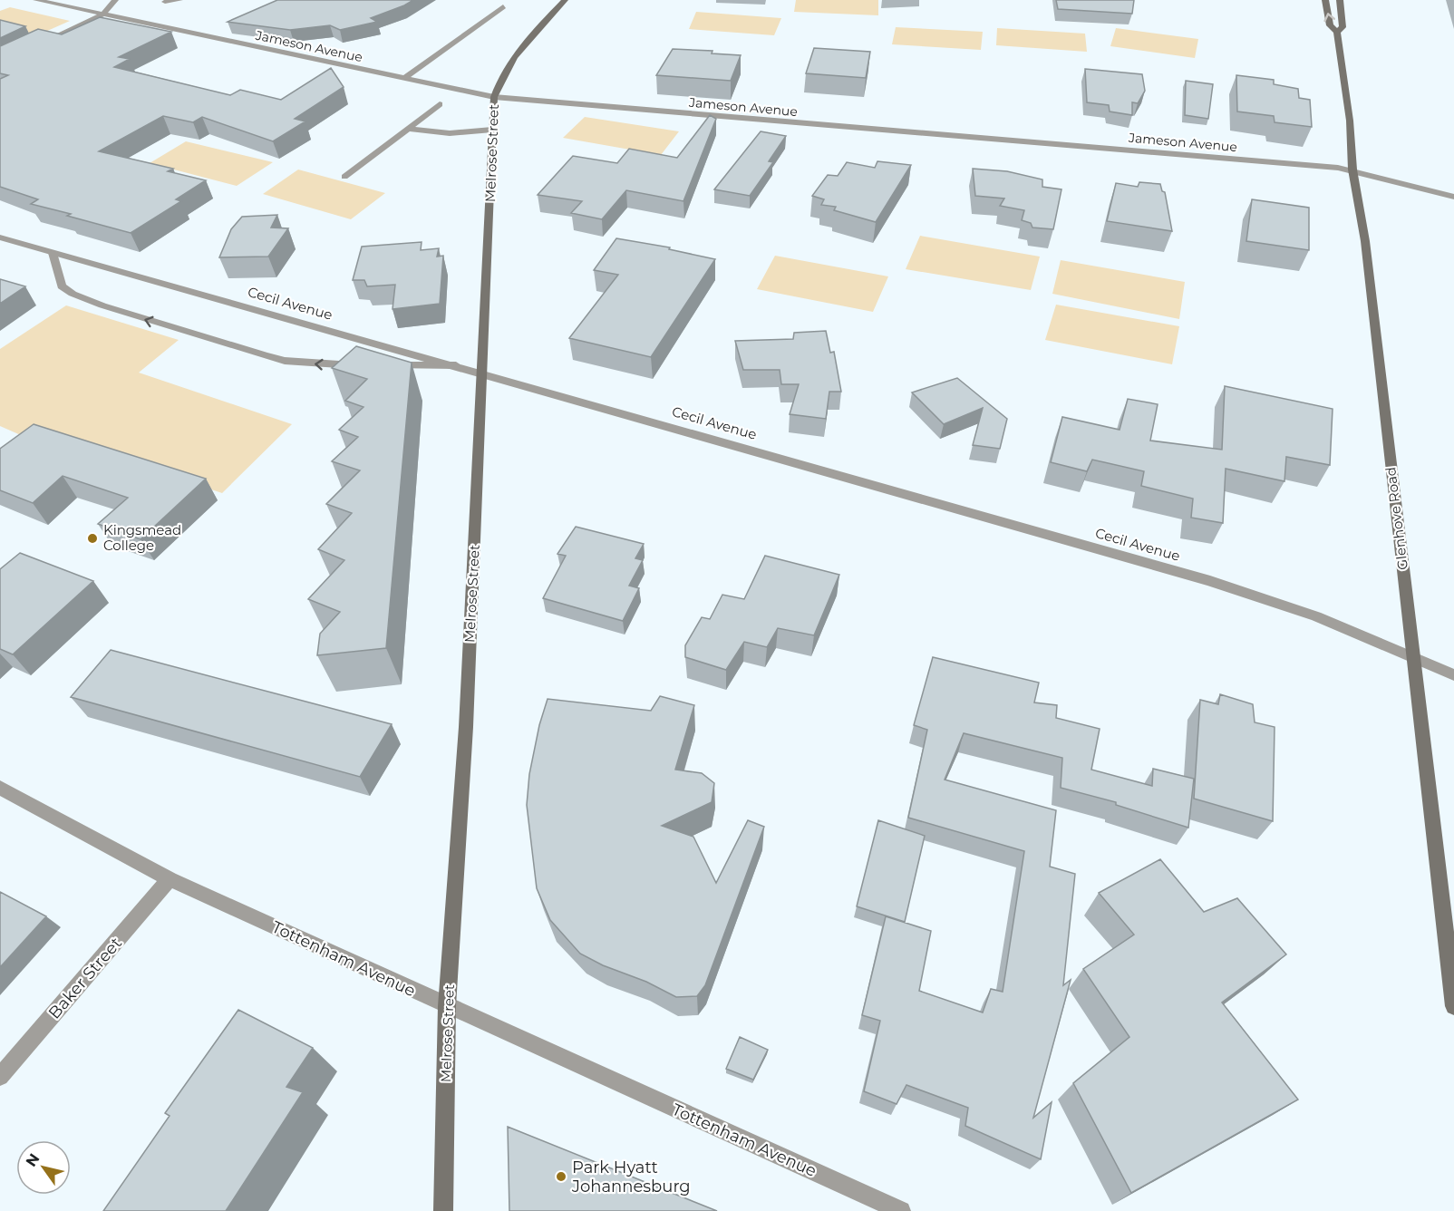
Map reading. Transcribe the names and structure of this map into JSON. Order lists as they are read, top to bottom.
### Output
{
  "streets": {
    "main road": ["Melrose Street", "Glenhove Road"],
    "street": [
      "Jameson Avenue",
      "Cecil Avenue",
      "Tottenham Avenue",
      "Baker Street"
    ]
  },
  "crossings": [
    ["Jameson Avenue", "Melrose Street"],
    ["Jameson Avenue", "Glenhove Road"],
    ["Melrose Street", "Cecil Avenue"],
    ["Melrose Street", "Tottenham Avenue"],
    ["Cecil Avenue", "Glenhove Road"],
    ["Tottenham Avenue", "Baker Street"]
  ],
  "places": ["Kingsmead College", "Park Hyatt Johannesburg"],
  "north": "top left"
}
